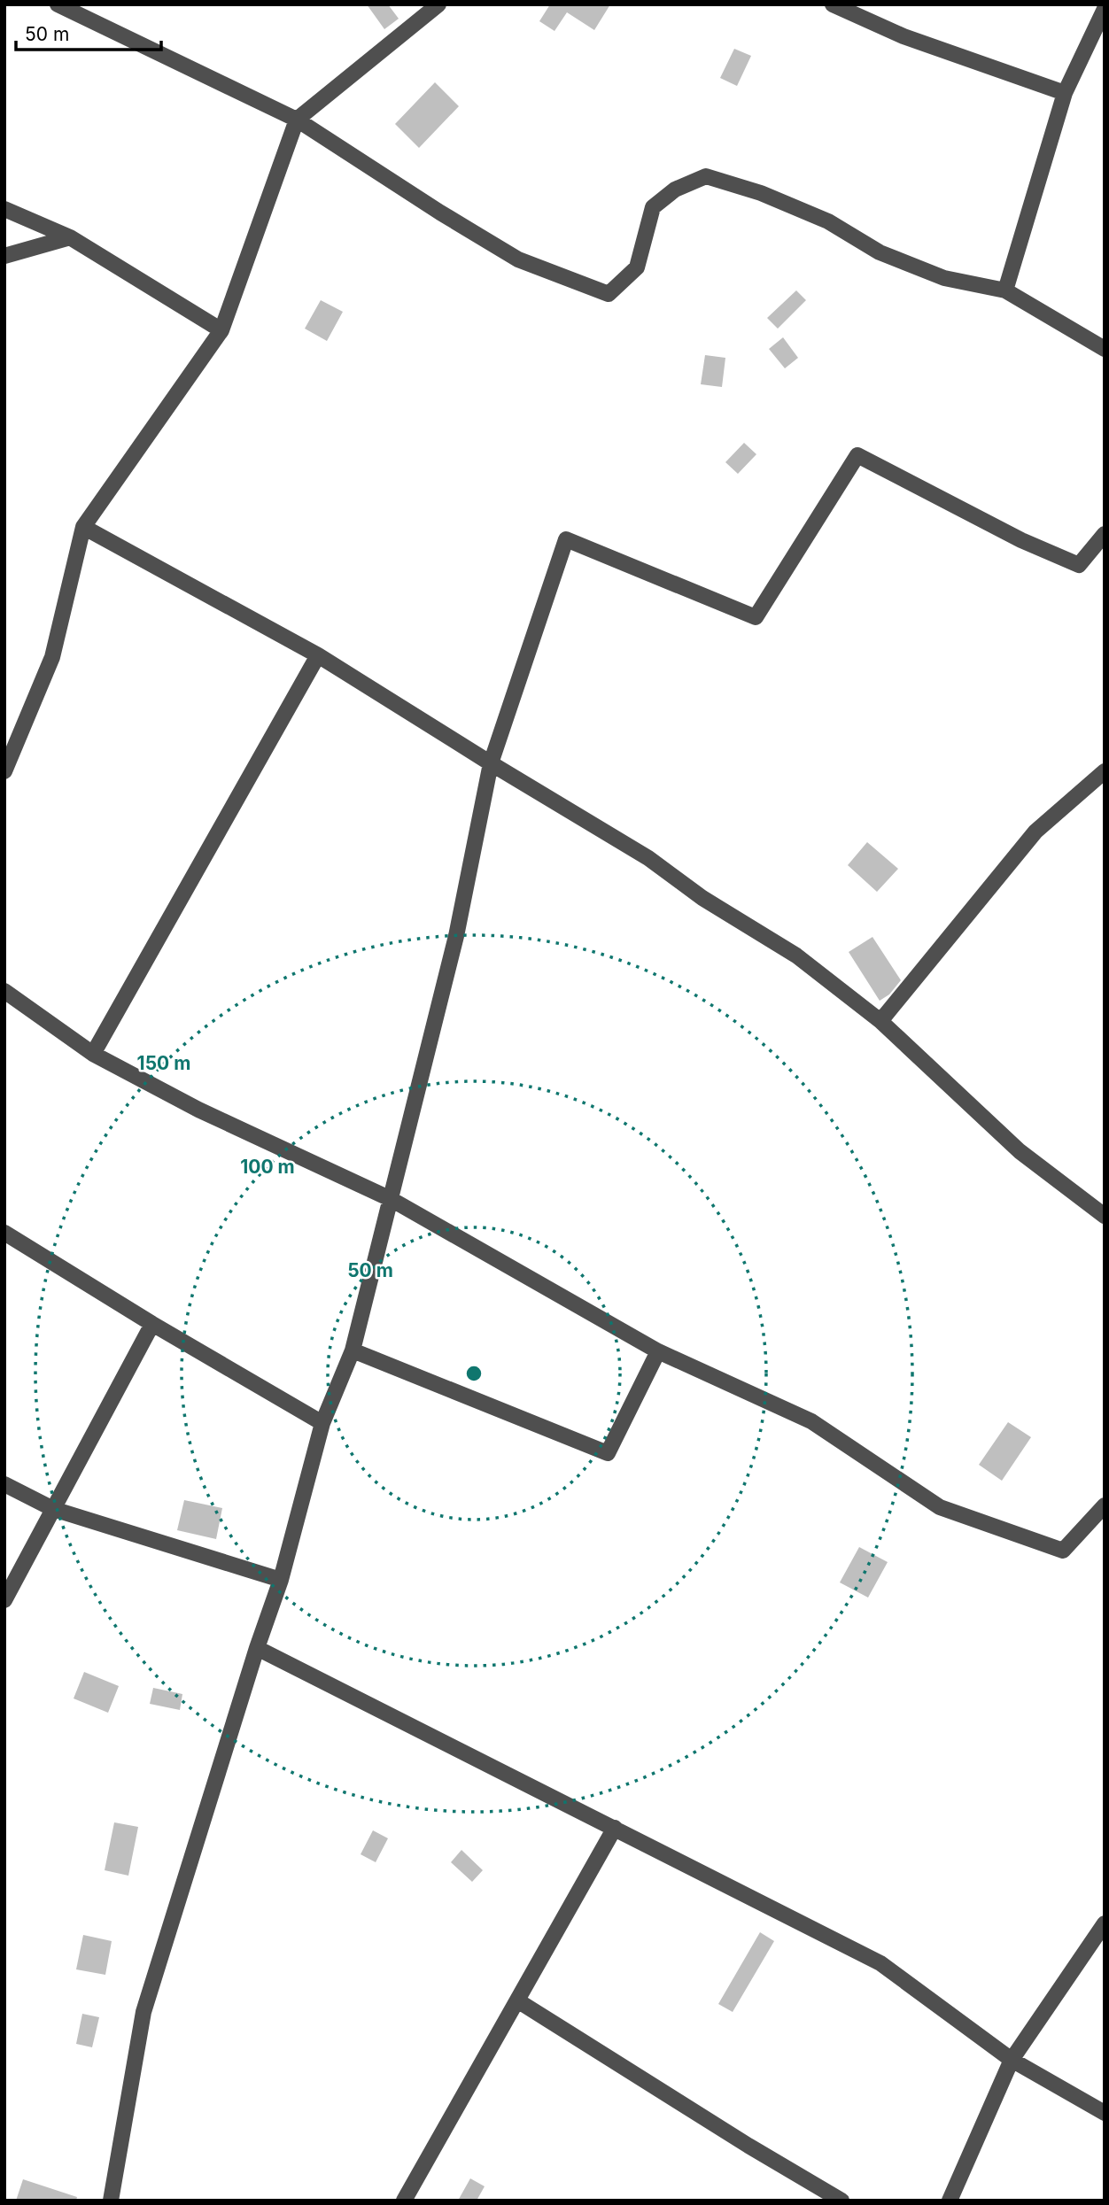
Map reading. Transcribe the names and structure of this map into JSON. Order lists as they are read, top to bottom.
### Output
{
  "scale_bar": "50 m",
  "rings": ["150 m", "100 m", "50 m"]
}
